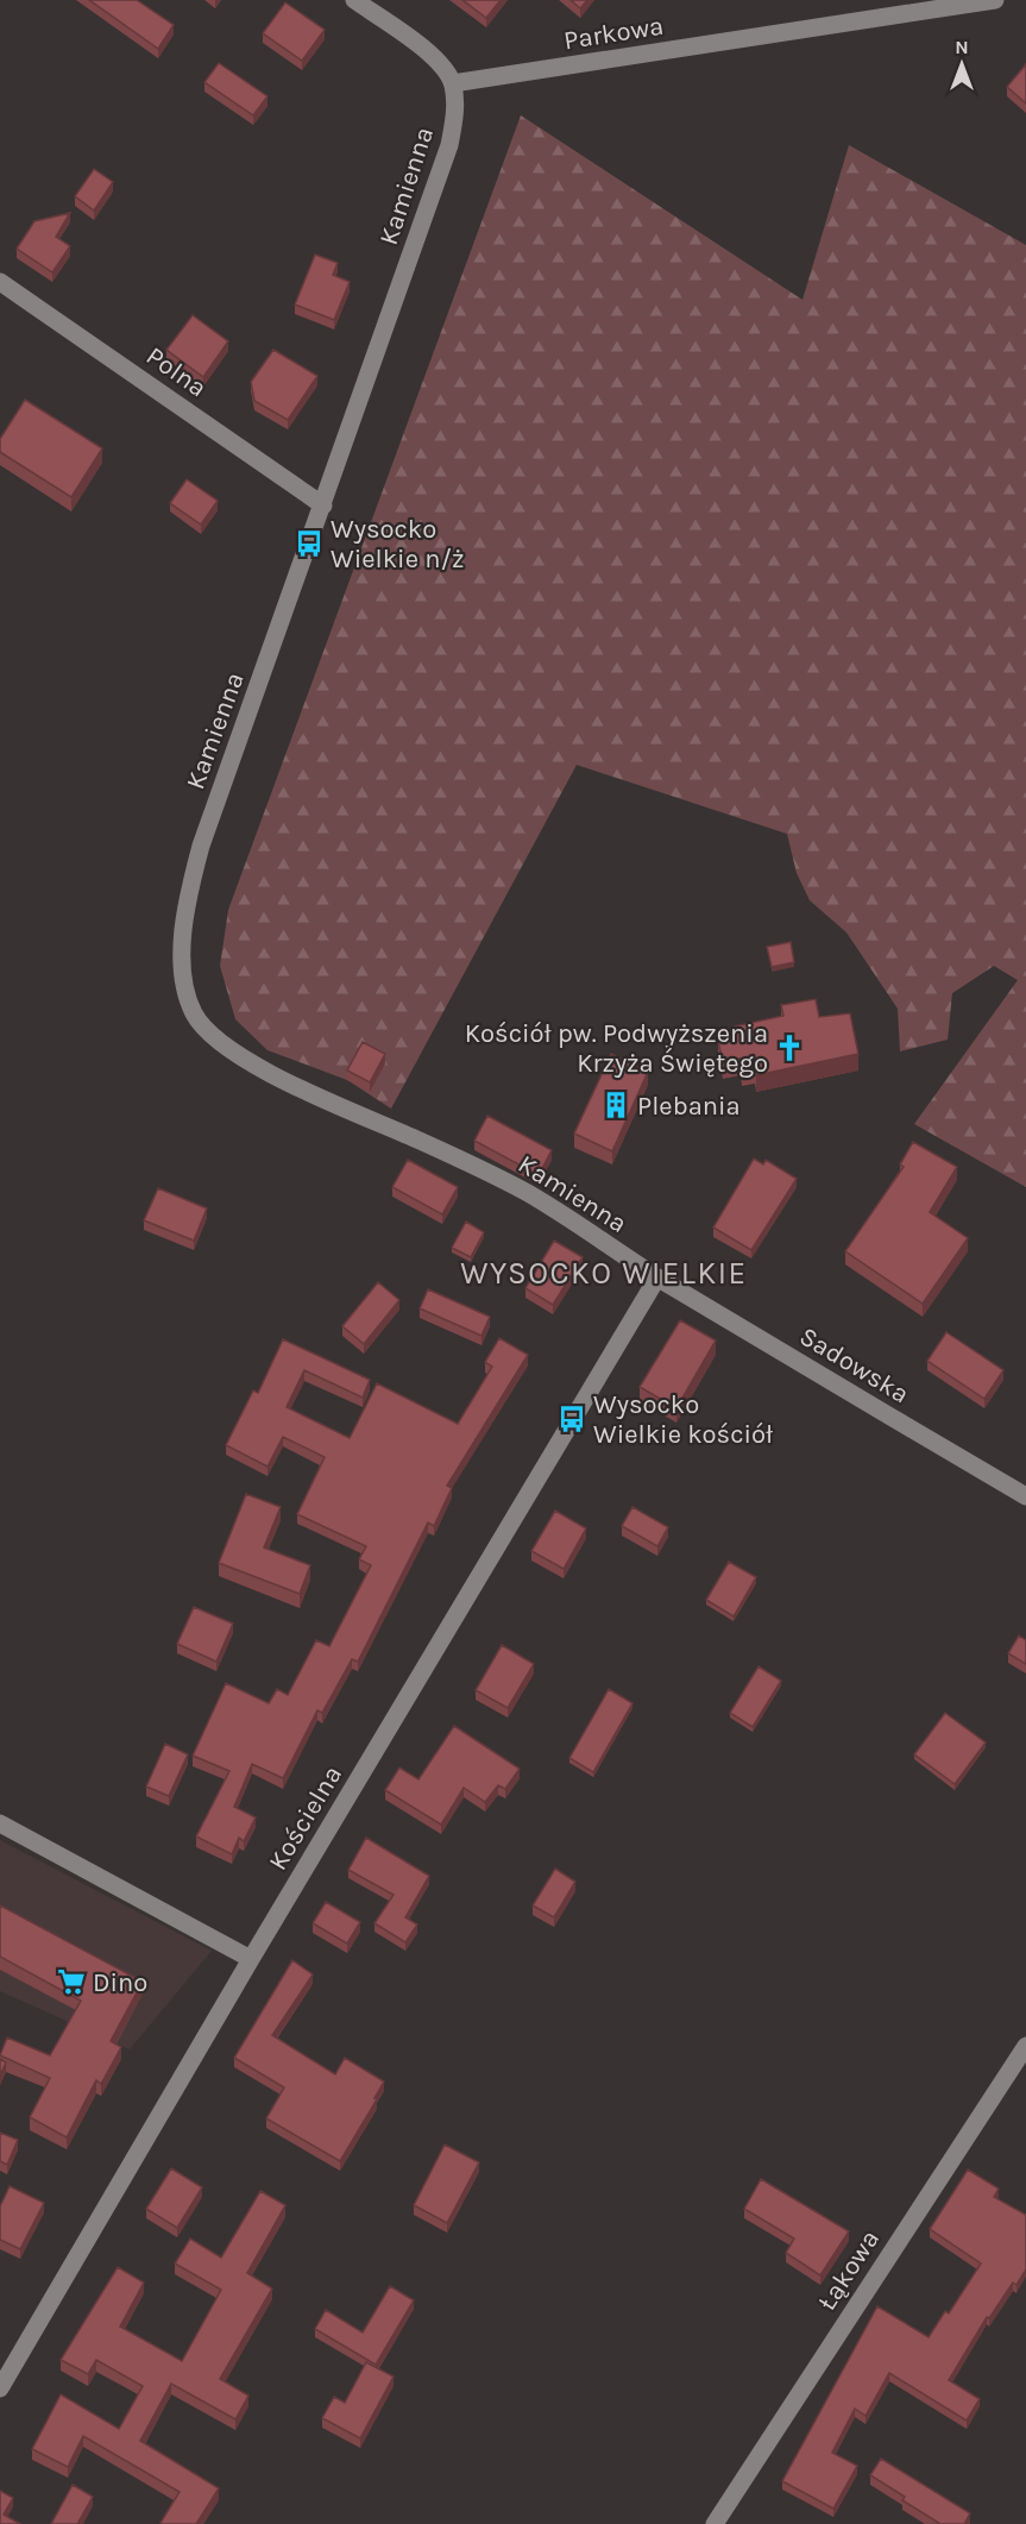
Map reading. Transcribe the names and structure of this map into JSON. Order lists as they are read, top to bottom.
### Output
{
  "streets": {
    "street": [
      "Parkowa",
      "Kamienna",
      "Polna",
      "Sadowska",
      "Kościelna",
      "Łąkowa"
    ]
  },
  "crossings": [
    ["Parkowa", "Kamienna"],
    ["Kamienna", "Polna"],
    ["Kamienna", "Sadowska"],
    ["Kamienna", "Kościelna"],
    ["Sadowska", "Kościelna"]
  ],
  "districts": ["WYSOCKO WIELKIE"],
  "places": {
    "bus stop": ["Wysocko Wielkie n/ż", "Wysocko Wielkie kościół"],
    "church": ["Kościół pw. Podwyższenia Krzyża Świętego"],
    "building": ["Plebania"],
    "supermarket": ["Dino"]
  },
  "north": "top"
}
